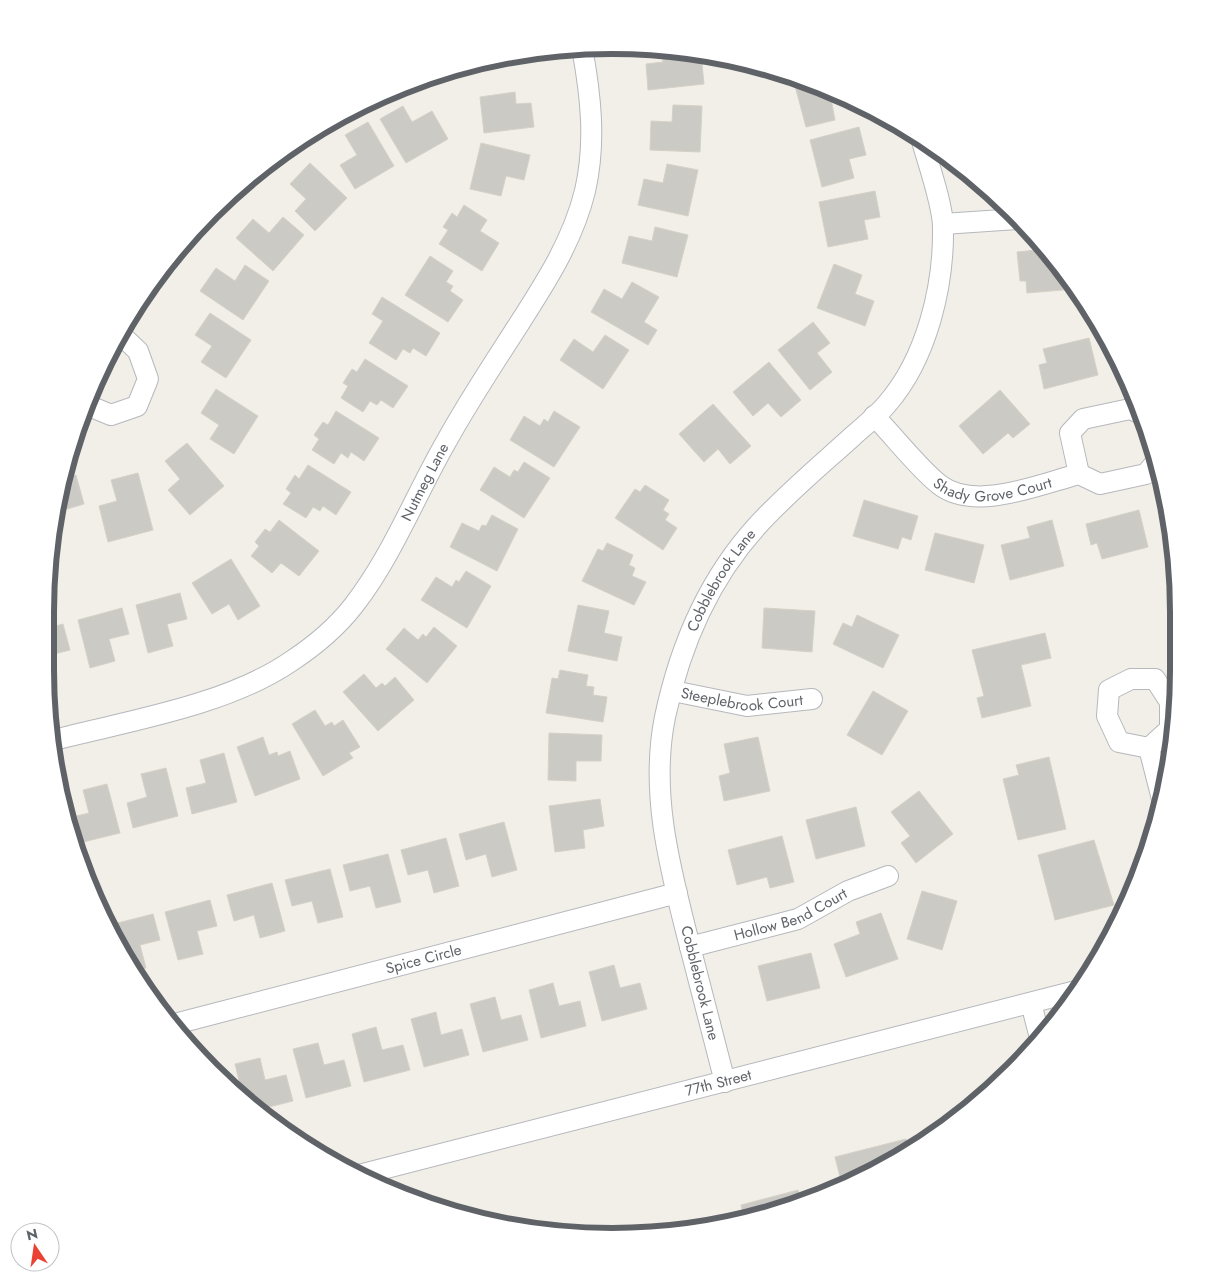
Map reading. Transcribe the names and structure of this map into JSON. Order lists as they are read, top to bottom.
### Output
{
  "streets": {
    "street": [
      "Shady Grove Court",
      "Nutmeg Lane",
      "Cobblebrook Lane",
      "Steeplebrook Court",
      "Hollow Bend Court",
      "Spice Circle",
      "77th Street"
    ]
  },
  "crossings": [
    ["Shady Grove Court", "Cobblebrook Lane"],
    ["Cobblebrook Lane", "Steeplebrook Court"],
    ["Cobblebrook Lane", "Hollow Bend Court"],
    ["Cobblebrook Lane", "Spice Circle"],
    ["Cobblebrook Lane", "77th Street"]
  ],
  "north": "top"
}
